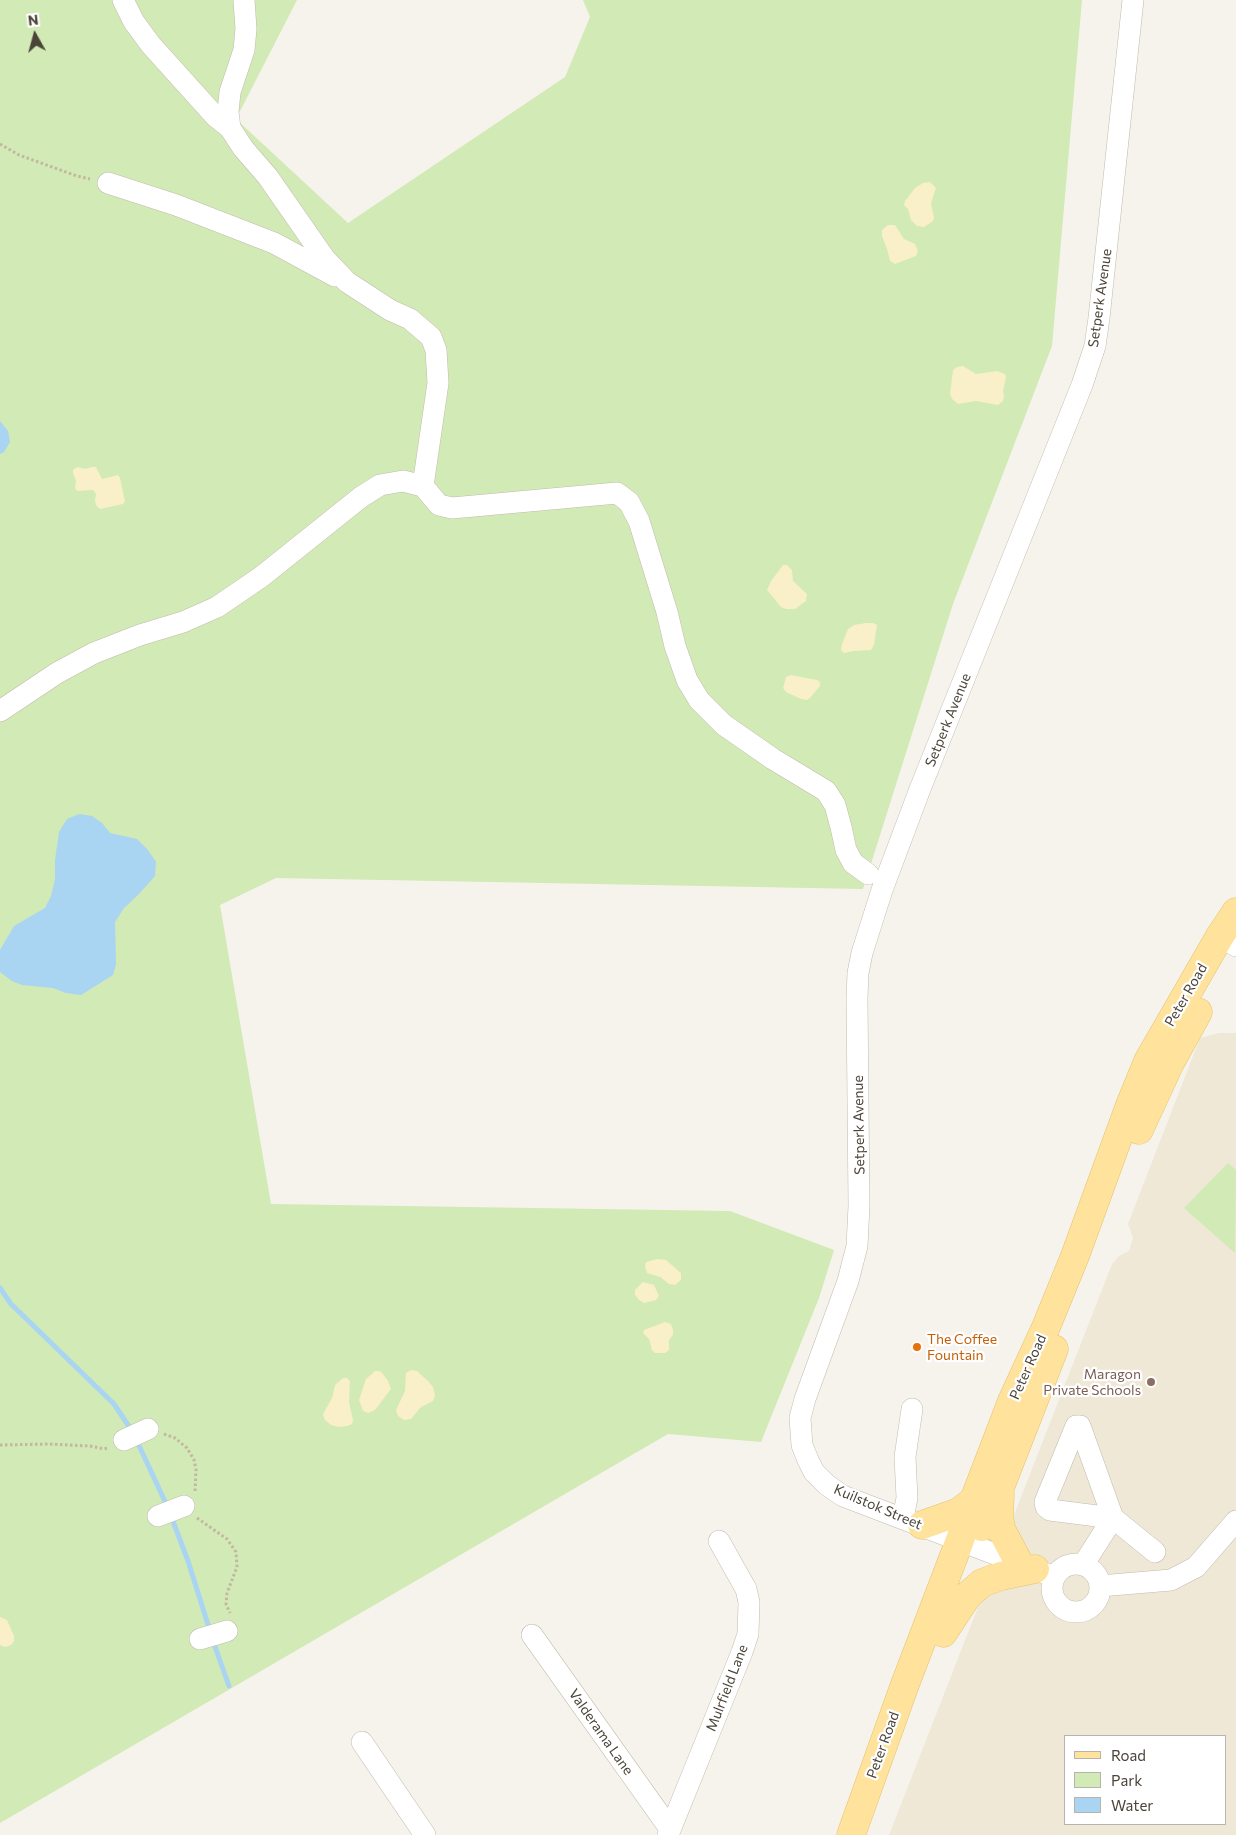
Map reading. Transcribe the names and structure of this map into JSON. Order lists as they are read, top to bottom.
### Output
{
  "streets": {
    "main road": ["Peter Road"],
    "street": [
      "Setperk Avenue",
      "Kuilstok Street",
      "Mulrfield Lane",
      "Valderama Lane"
    ]
  },
  "crossings": [
    ["Setperk Avenue", "Kuilstok Street"],
    ["Peter Road", "Kuilstok Street"],
    ["Mulrfield Lane", "Valderama Lane"]
  ],
  "places": ["The Coffee Fountain", "Maragon Private Schools"],
  "legend": ["Road", "Park", "Water"],
  "north": "top"
}
